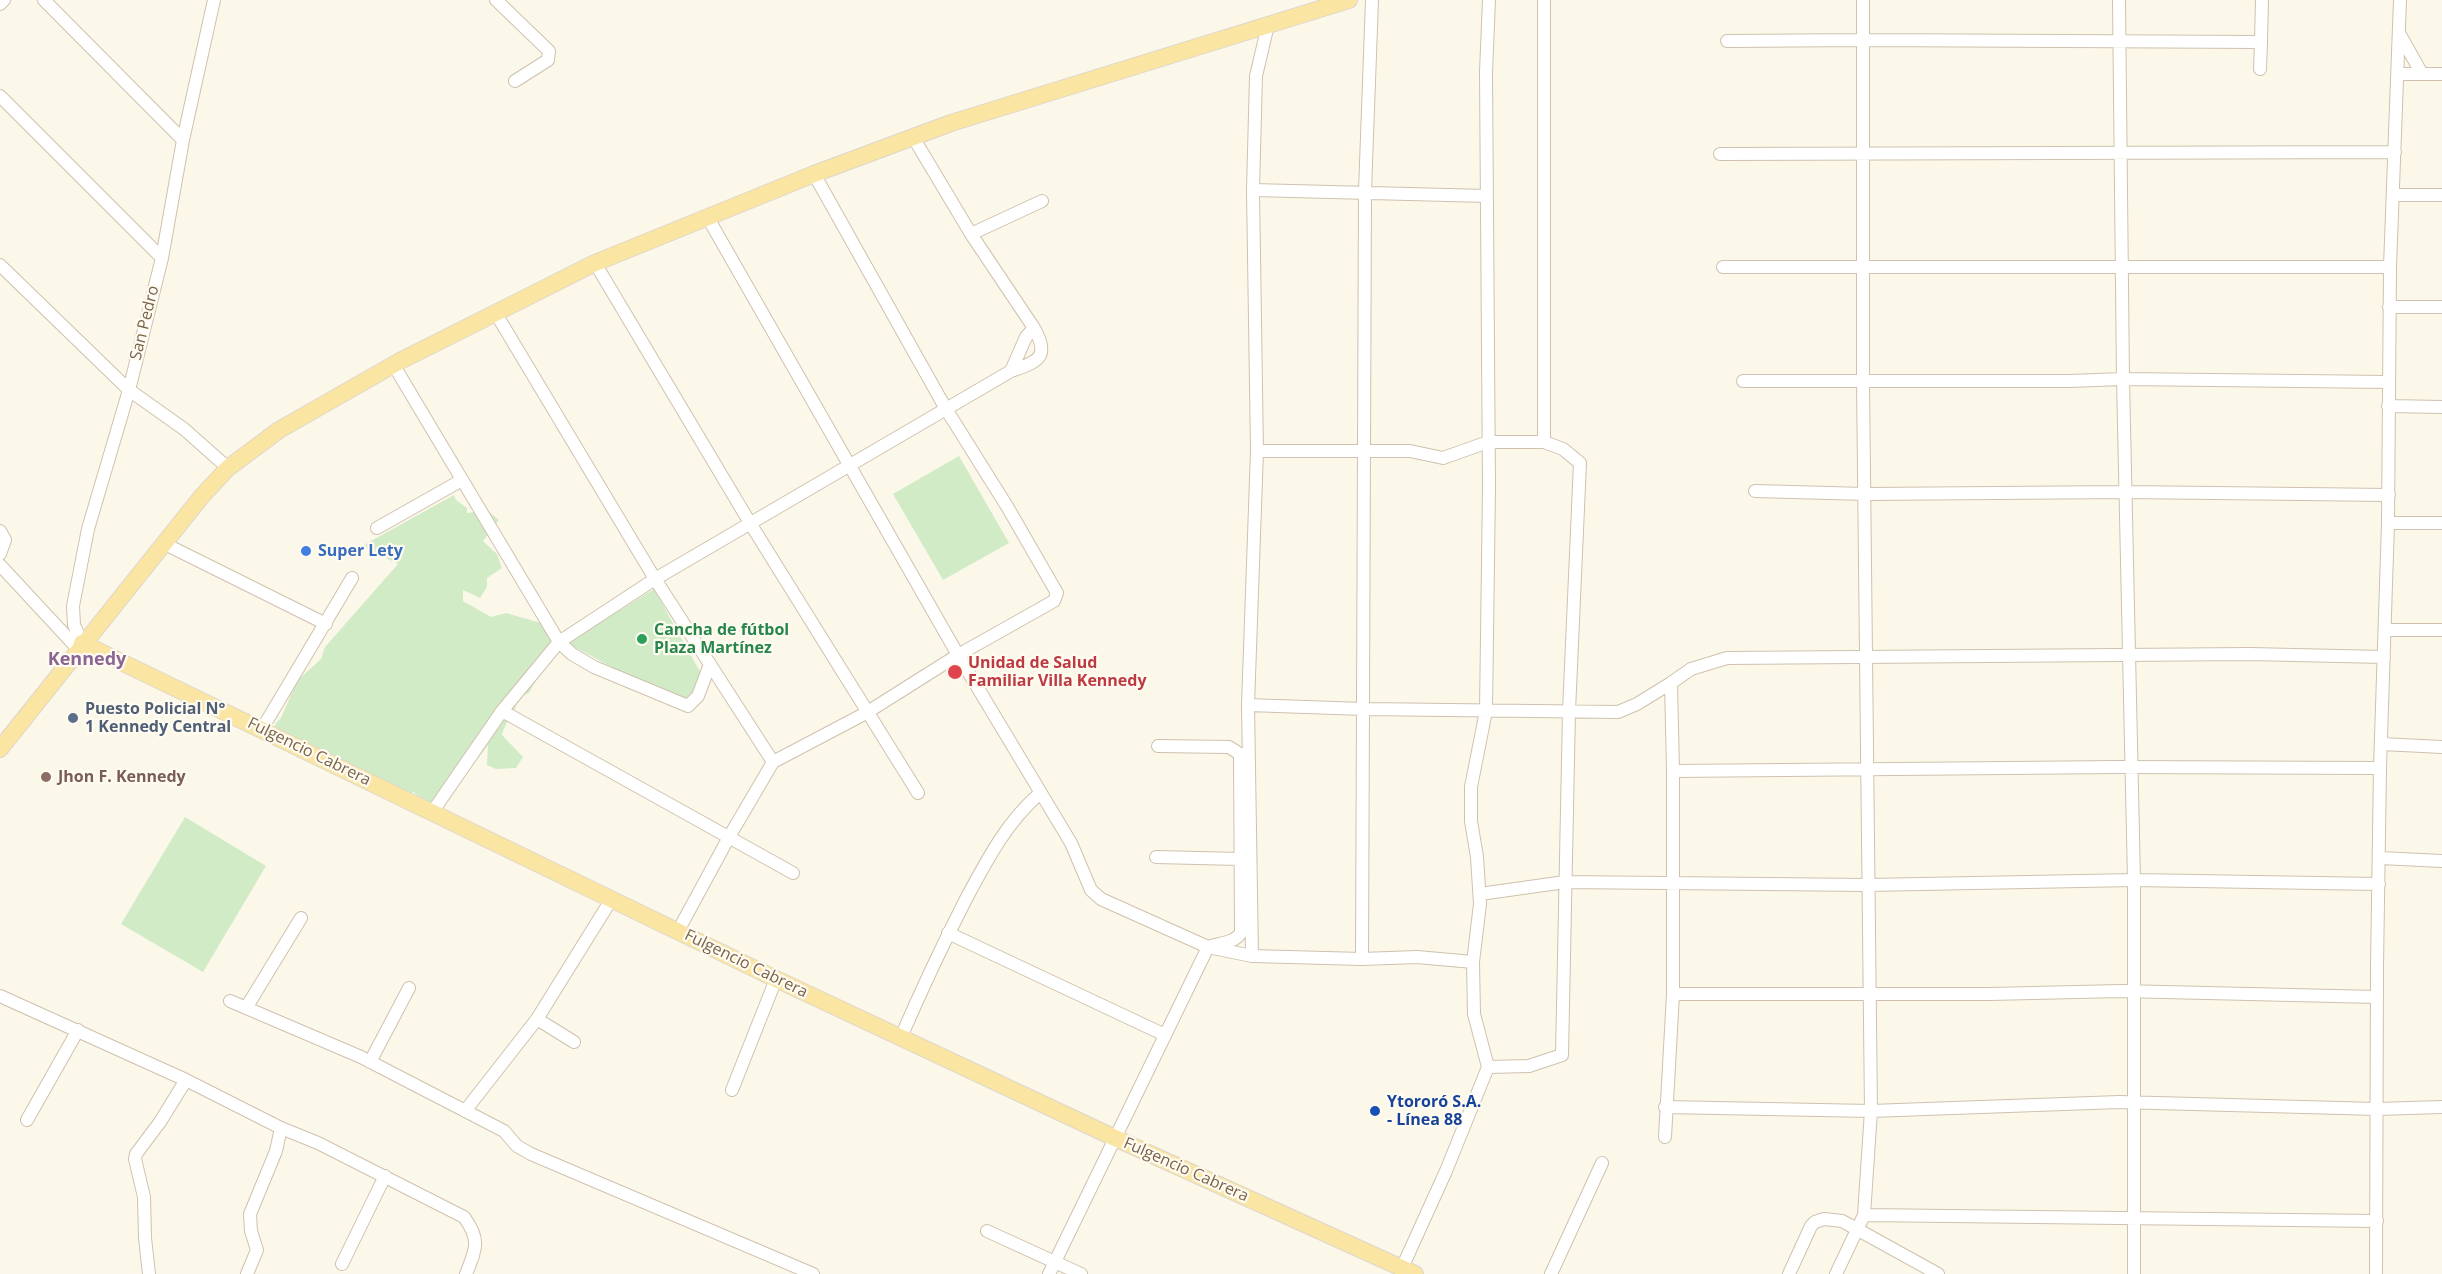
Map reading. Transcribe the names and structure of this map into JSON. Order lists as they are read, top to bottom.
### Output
{
  "streets": {
    "main road": ["Fulgencio Cabrera"],
    "street": ["San Pedro"]
  },
  "crossings": [
    ["San Pedro", "Fulgencio Cabrera"]
  ],
  "districts": ["Kennedy"],
  "places": [
    "Super Lety",
    "Cancha de fútbol Plaza Martínez",
    "Unidad de Salud Familiar Villa Kennedy",
    "Puesto Policial N° 1 Kennedy Central",
    "Jhon F. Kennedy",
    "Ytororó S.A. - Línea 88"
  ]
}
